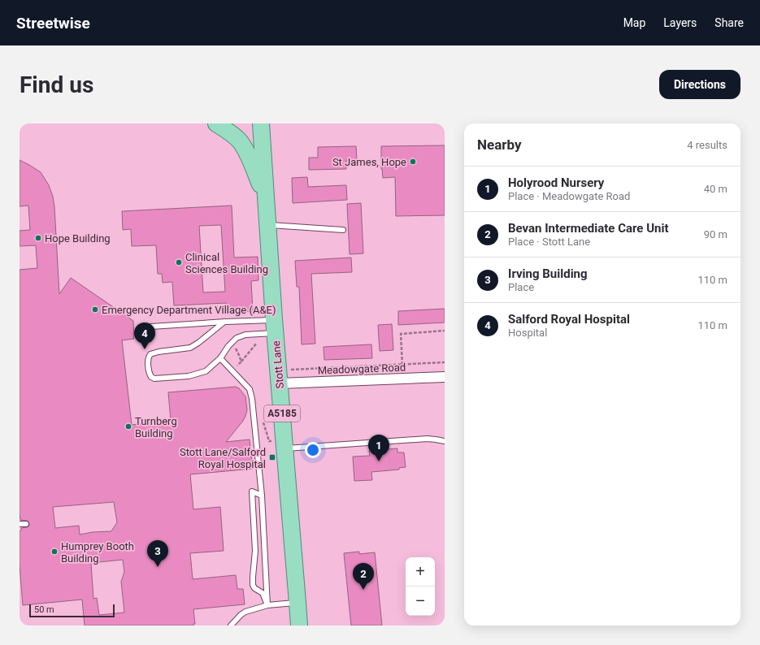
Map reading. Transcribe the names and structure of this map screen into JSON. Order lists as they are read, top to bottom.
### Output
{
  "streets": {
    "main road": ["Stott Lane", "A5185"],
    "street": ["Meadowgate Road"]
  },
  "crossings": [
    ["Stott Lane", "Meadowgate Road"]
  ],
  "places": {
    "other": [
      "St James, Hope",
      "Hope Building",
      "Clinical Sciences Building",
      "Emergency Department Village (A&E)",
      "Turnberg Building",
      "Humprey Booth Building"
    ],
    "transit": ["Stott Lane/Salford Royal Hospital"]
  },
  "scale_bar": "50 m",
  "page": {
    "header": "Streetwise",
    "nav": ["Map", "Layers", "Share"],
    "buttons": "Directions",
    "title": "Find us",
    "heading": ["Nearby", "4 results"],
    "list": [
      {
        "mark": "1",
        "name": "Holyrood Nursery",
        "note": "Place · Meadowgate Road",
        "value": "40 m"
      },
      {
        "mark": "2",
        "name": "Bevan Intermediate Care Unit",
        "note": "Place · Stott Lane",
        "value": "90 m"
      },
      {
        "mark": "3",
        "name": "Irving Building",
        "note": "Place",
        "value": "110 m"
      },
      {
        "mark": "4",
        "name": "Salford Royal Hospital",
        "note": "Hospital",
        "value": "110 m"
      }
    ],
    "pins": [
      "4",
      "1",
      "3",
      "2"
    ],
    "map_buttons": ["+", "−"],
    "scale": "50 m"
  }
}
